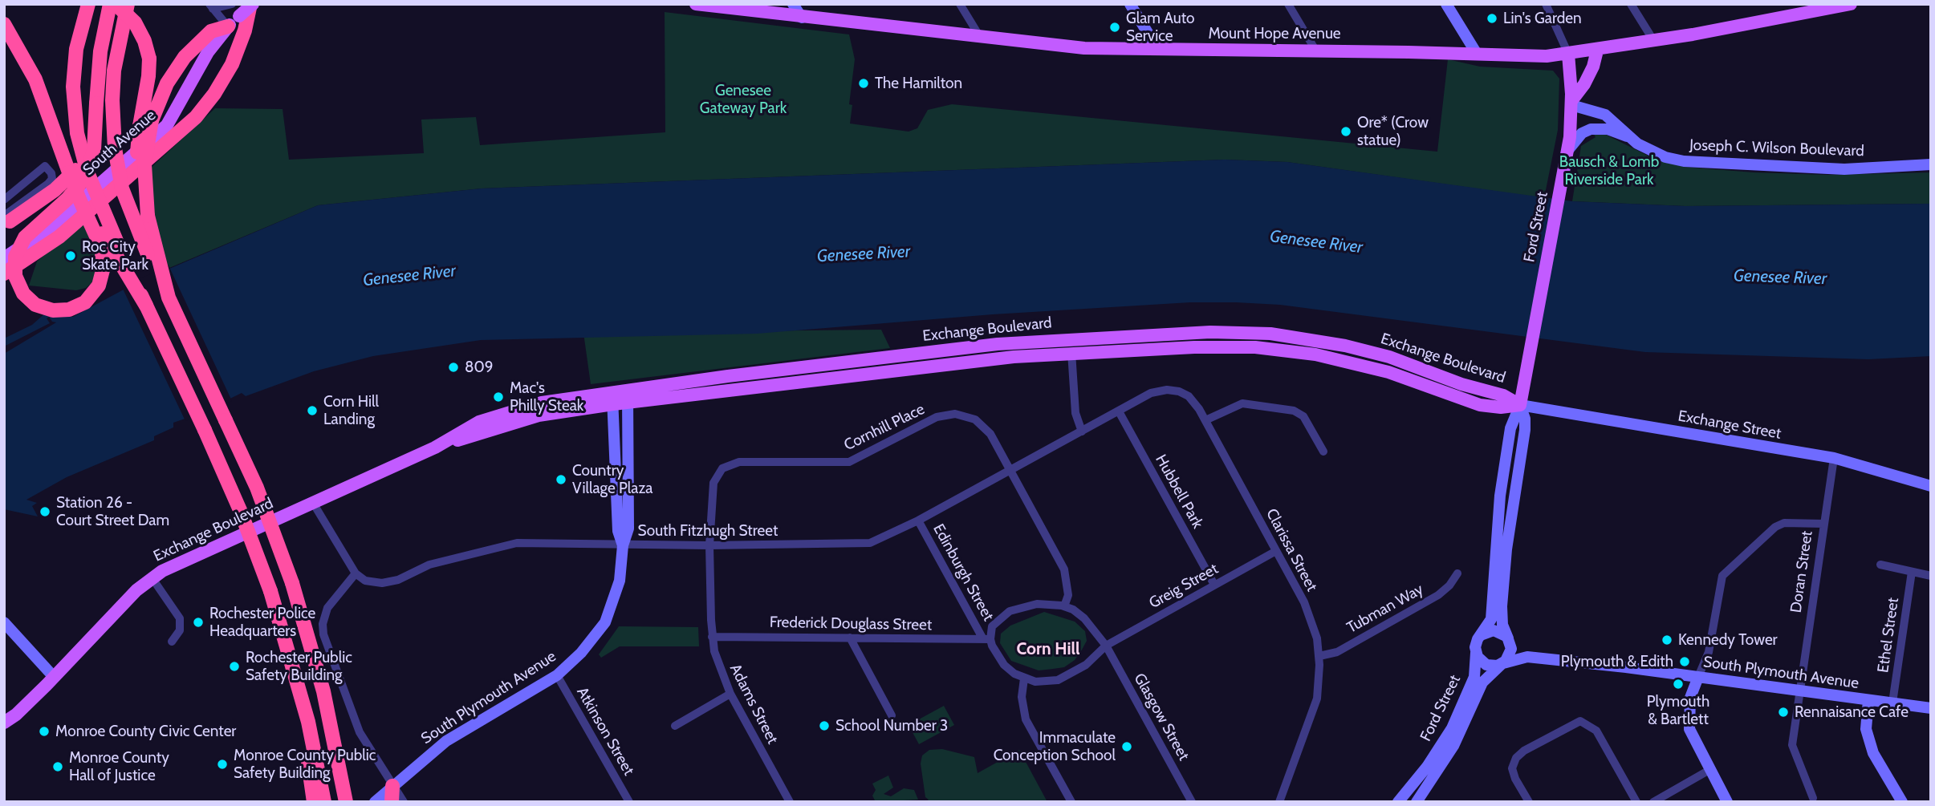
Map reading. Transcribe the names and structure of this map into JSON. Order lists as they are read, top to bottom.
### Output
{
  "streets": {
    "main road": [
      "Mount Hope Avenue",
      "South Avenue",
      "Joseph C. Wilson Boulevard",
      "Ford Street",
      "Exchange Boulevard",
      "Exchange Street",
      "South Plymouth Avenue"
    ],
    "street": [
      "Cornhill Place",
      "Hubbell Park",
      "South Fitzhugh Street",
      "Clarissa Street",
      "Doran Street",
      "Edinburgh Street",
      "Greig Street",
      "Tubman Way",
      "Frederick Douglass Street",
      "Ethel Street",
      "Adams Street",
      "Glasgow Street",
      "Atkinson Street"
    ]
  },
  "crossings": [
    ["Mount Hope Avenue", "Ford Street"],
    ["Joseph C. Wilson Boulevard", "Ford Street"],
    ["Ford Street", "Exchange Boulevard"],
    ["Ford Street", "Exchange Street"],
    ["Ford Street", "South Plymouth Avenue"],
    ["Exchange Boulevard", "Exchange Street"],
    ["Exchange Boulevard", "South Plymouth Avenue"],
    ["Exchange Street", "Doran Street"],
    ["Cornhill Place", "South Fitzhugh Street"],
    ["Cornhill Place", "Adams Street"],
    ["Hubbell Park", "South Fitzhugh Street"],
    ["Hubbell Park", "Clarissa Street"],
    ["Hubbell Park", "Greig Street"],
    ["South Fitzhugh Street", "Clarissa Street"],
    ["South Fitzhugh Street", "Edinburgh Street"],
    ["South Fitzhugh Street", "South Plymouth Avenue"],
    ["South Fitzhugh Street", "Adams Street"],
    ["Clarissa Street", "Greig Street"],
    ["Clarissa Street", "Tubman Way"],
    ["Doran Street", "South Plymouth Avenue"],
    ["Edinburgh Street", "Greig Street"],
    ["Edinburgh Street", "Frederick Douglass Street"],
    ["Edinburgh Street", "Glasgow Street"],
    ["Greig Street", "Frederick Douglass Street"],
    ["Greig Street", "Glasgow Street"],
    ["Frederick Douglass Street", "Adams Street"],
    ["Frederick Douglass Street", "Glasgow Street"],
    ["Ethel Street", "South Plymouth Avenue"],
    ["South Plymouth Avenue", "Atkinson Street"]
  ],
  "districts": ["Corn Hill"],
  "water": ["Genesee River"],
  "parks": ["Genesee Gateway Park", "Bausch & Lomb Riverside Park"],
  "places": [
    "Lin's Garden",
    "Glam Auto Service",
    "The Hamilton",
    "Ore* (Crow statue)",
    "Roc City Skate Park",
    "809",
    "Mac's Philly Steak",
    "Corn Hill Landing",
    "Country Village Plaza",
    "Station 26 - Court Street Dam",
    "Rochester Police Headquarters",
    "Kennedy Tower",
    "Plymouth & Edith",
    "Rochester Public Safety Building",
    "Plymouth & Bartlett",
    "Rennaisance Cafe",
    "School Number 3",
    "Monroe County Civic Center",
    "Immaculate Conception School",
    "Monroe County Public Safety Building",
    "Monroe County Hall of Justice"
  ]
}
